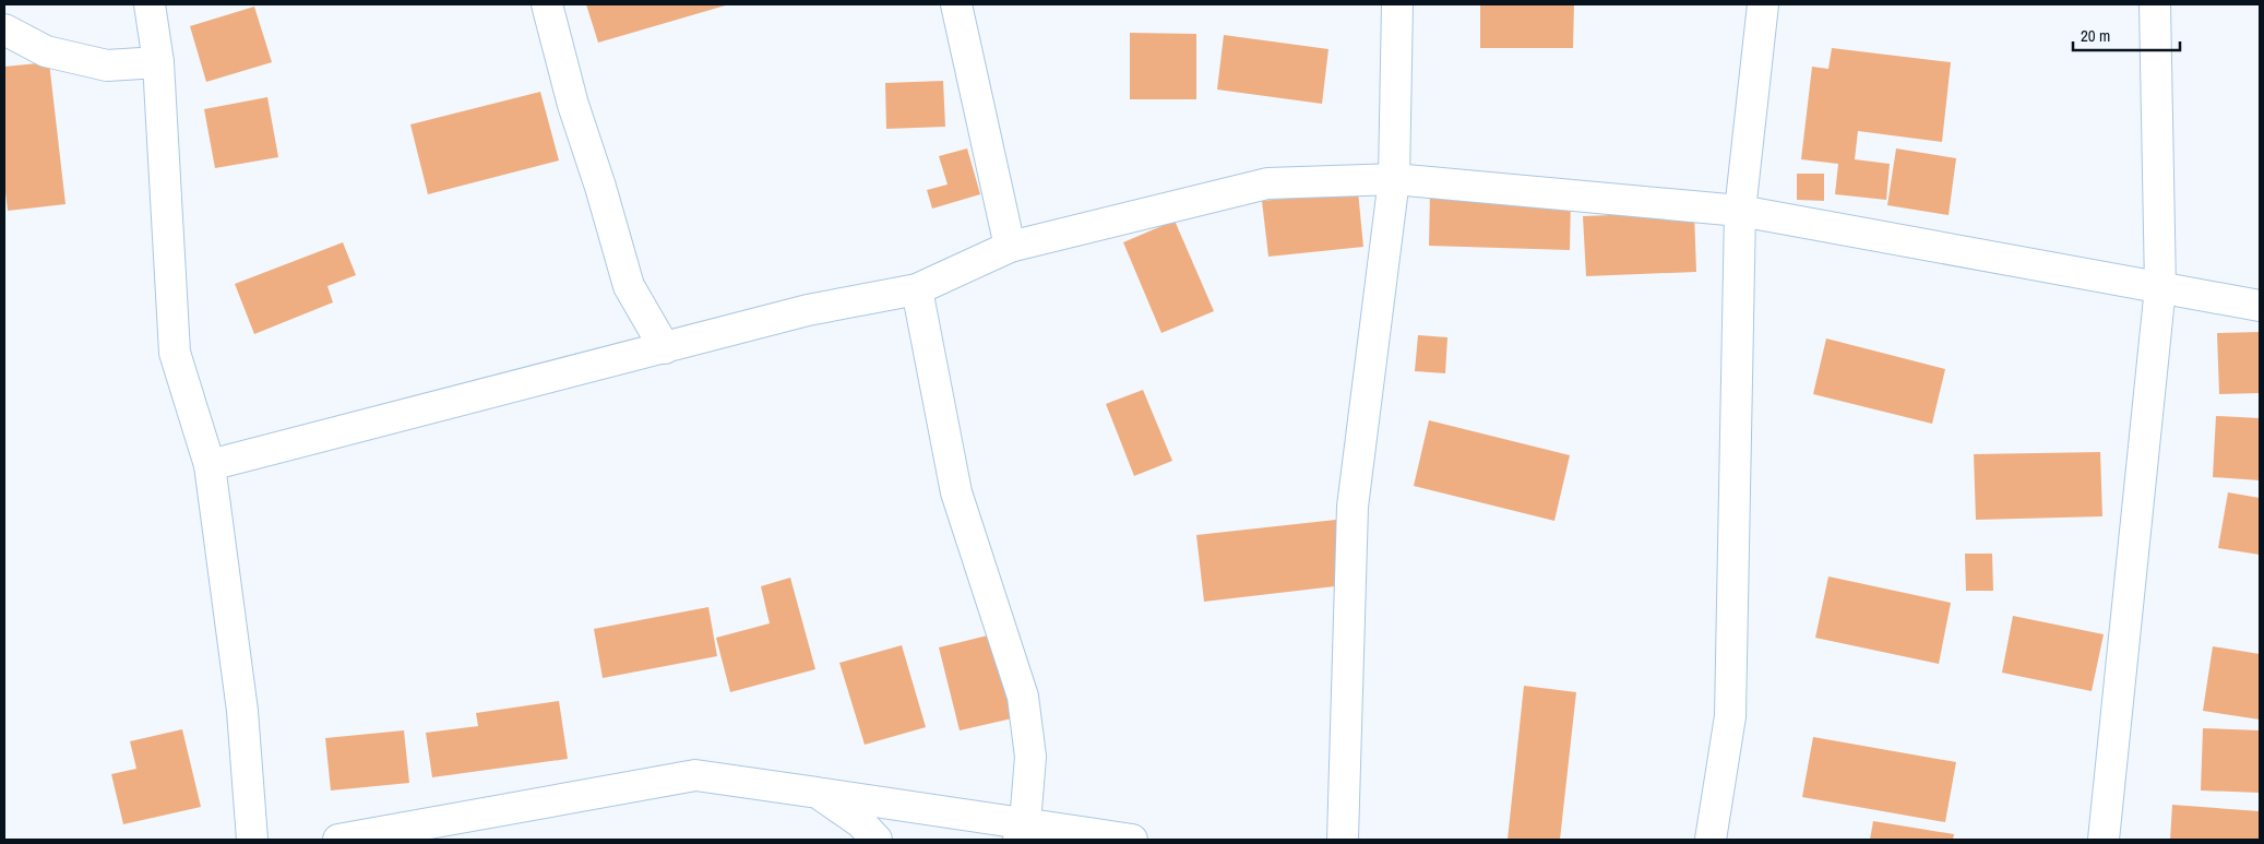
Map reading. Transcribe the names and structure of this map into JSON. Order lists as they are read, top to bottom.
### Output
{
  "scale_bar": "20 m"
}
